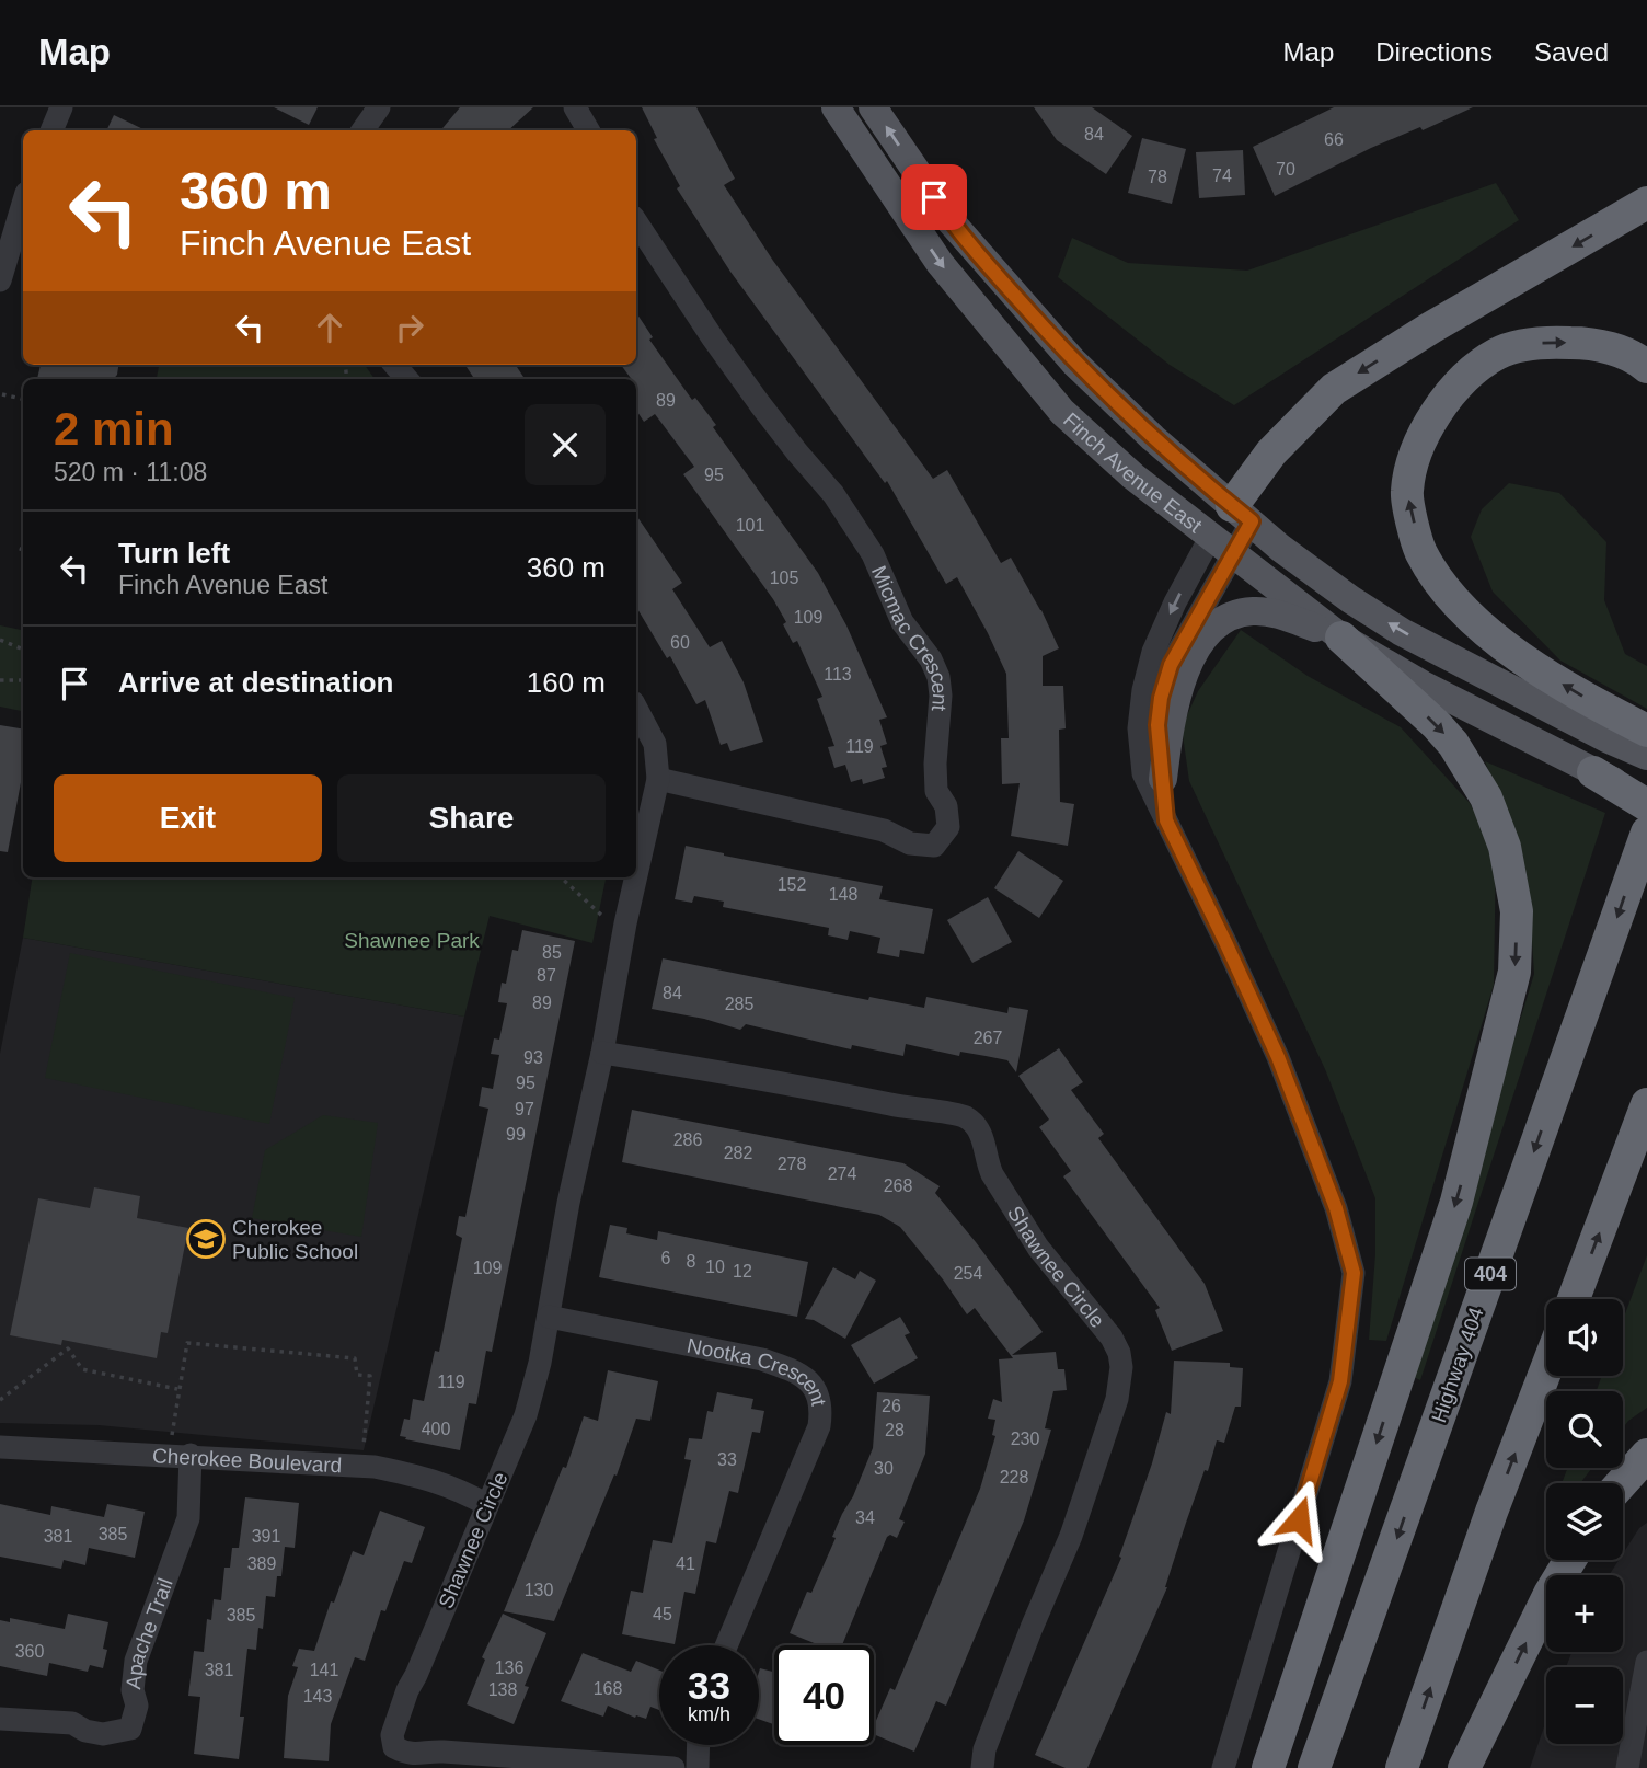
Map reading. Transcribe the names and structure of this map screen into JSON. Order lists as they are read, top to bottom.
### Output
{
  "streets": {
    "highway": ["404", "Highway 404"],
    "main road": ["Finch Avenue East"],
    "street": [
      "Micmac Crescent",
      "Shawnee Circle",
      "Nootka Crescent",
      "Cherokee Boulevard",
      "Apache Trail"
    ]
  },
  "crossings": [
    ["Micmac Crescent", "Shawnee Circle"],
    ["Shawnee Circle", "Nootka Crescent"],
    ["Shawnee Circle", "Cherokee Boulevard"],
    ["Cherokee Boulevard", "Apache Trail"]
  ],
  "parks": ["Shawnee Park"],
  "places": {
    "school or university": ["Cherokee Public School"]
  },
  "house_numbers": [
    "84",
    "66",
    "70",
    "74",
    "78",
    "89",
    "95",
    "101",
    "105",
    "109",
    "60",
    "113",
    "119",
    "152",
    "148",
    "85",
    "87",
    "84",
    "89",
    "285",
    "267",
    "93",
    "95",
    "97",
    "99",
    "286",
    "282",
    "278",
    "274",
    "268",
    "6",
    "8",
    "10",
    "109",
    "12",
    "254",
    "119",
    "26",
    "400",
    "28",
    "230",
    "33",
    "30",
    "228",
    "34",
    "385",
    "381",
    "391",
    "389",
    "41",
    "130",
    "45",
    "385",
    "360",
    "136",
    "381",
    "141",
    "168",
    "138",
    "143"
  ],
  "page": {
    "header": "Map",
    "nav": ["Map", "Directions", "Saved"],
    "turn": ["360 m", "Finch Avenue East"],
    "heading": ["2 min", "520 m · 11:08"],
    "list": [
      {
        "name": "Turn left",
        "note": "Finch Avenue East",
        "value": "360 m"
      },
      {
        "name": "Arrive at destination",
        "value": "160 m"
      }
    ],
    "buttons": ["Exit", "Share"],
    "map_buttons": ["+", "−"],
    "speed": "33 km/h",
    "limit": "40"
  }
}
